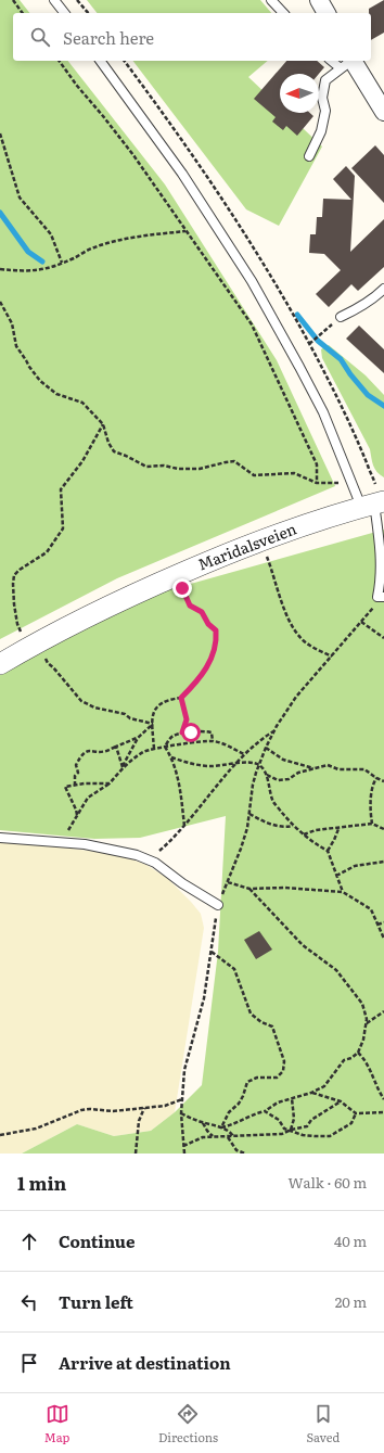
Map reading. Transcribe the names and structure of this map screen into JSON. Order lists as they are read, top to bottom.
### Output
{
  "streets": {
    "street": ["Maridalsveien"]
  },
  "north": "left",
  "page": {
    "search": "Search here",
    "heading": ["1 min", "Walk · 60 m"],
    "list": [
      ["Continue", "40 m"],
      ["Turn left", "20 m"],
      "Arrive at destination"
    ],
    "nav": ["Map", "Directions", "Saved"]
  }
}
